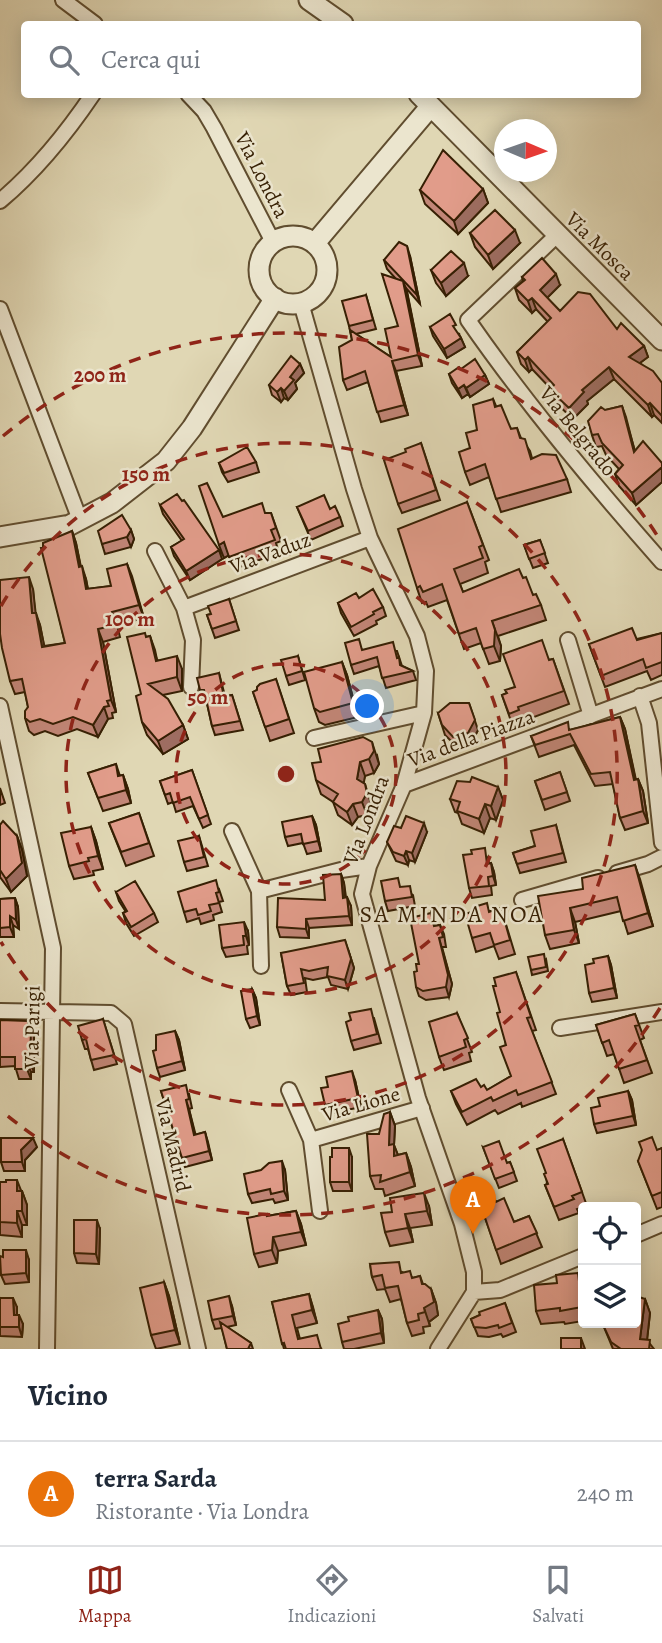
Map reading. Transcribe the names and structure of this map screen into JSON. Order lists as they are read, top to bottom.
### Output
{
  "streets": {
    "street": [
      "Via Londra",
      "Via Mosca",
      "Via Belgrado",
      "Via Vaduz",
      "Via della Piazza",
      "Via Parigi",
      "Via Lione",
      "Via Madrid"
    ]
  },
  "crossings": [
    ["Via Londra", "Via Vaduz"],
    ["Via Londra", "Via della Piazza"],
    ["Via Londra", "Via Lione"],
    ["Via Mosca", "Via Belgrado"],
    ["Via Parigi", "Via Madrid"]
  ],
  "districts": ["SA MINDA NOA"],
  "north": "right",
  "page": {
    "search": "Cerca qui",
    "pins": "A",
    "heading": "Vicino",
    "list": [
      {
        "mark": "A",
        "name": "terra Sarda",
        "note": "Ristorante · Via Londra",
        "value": "240 m"
      }
    ],
    "nav": ["Mappa", "Indicazioni", "Salvati"]
  },
  "rings": [
    "200 m",
    "150 m",
    "100 m",
    "50 m"
  ]
}
